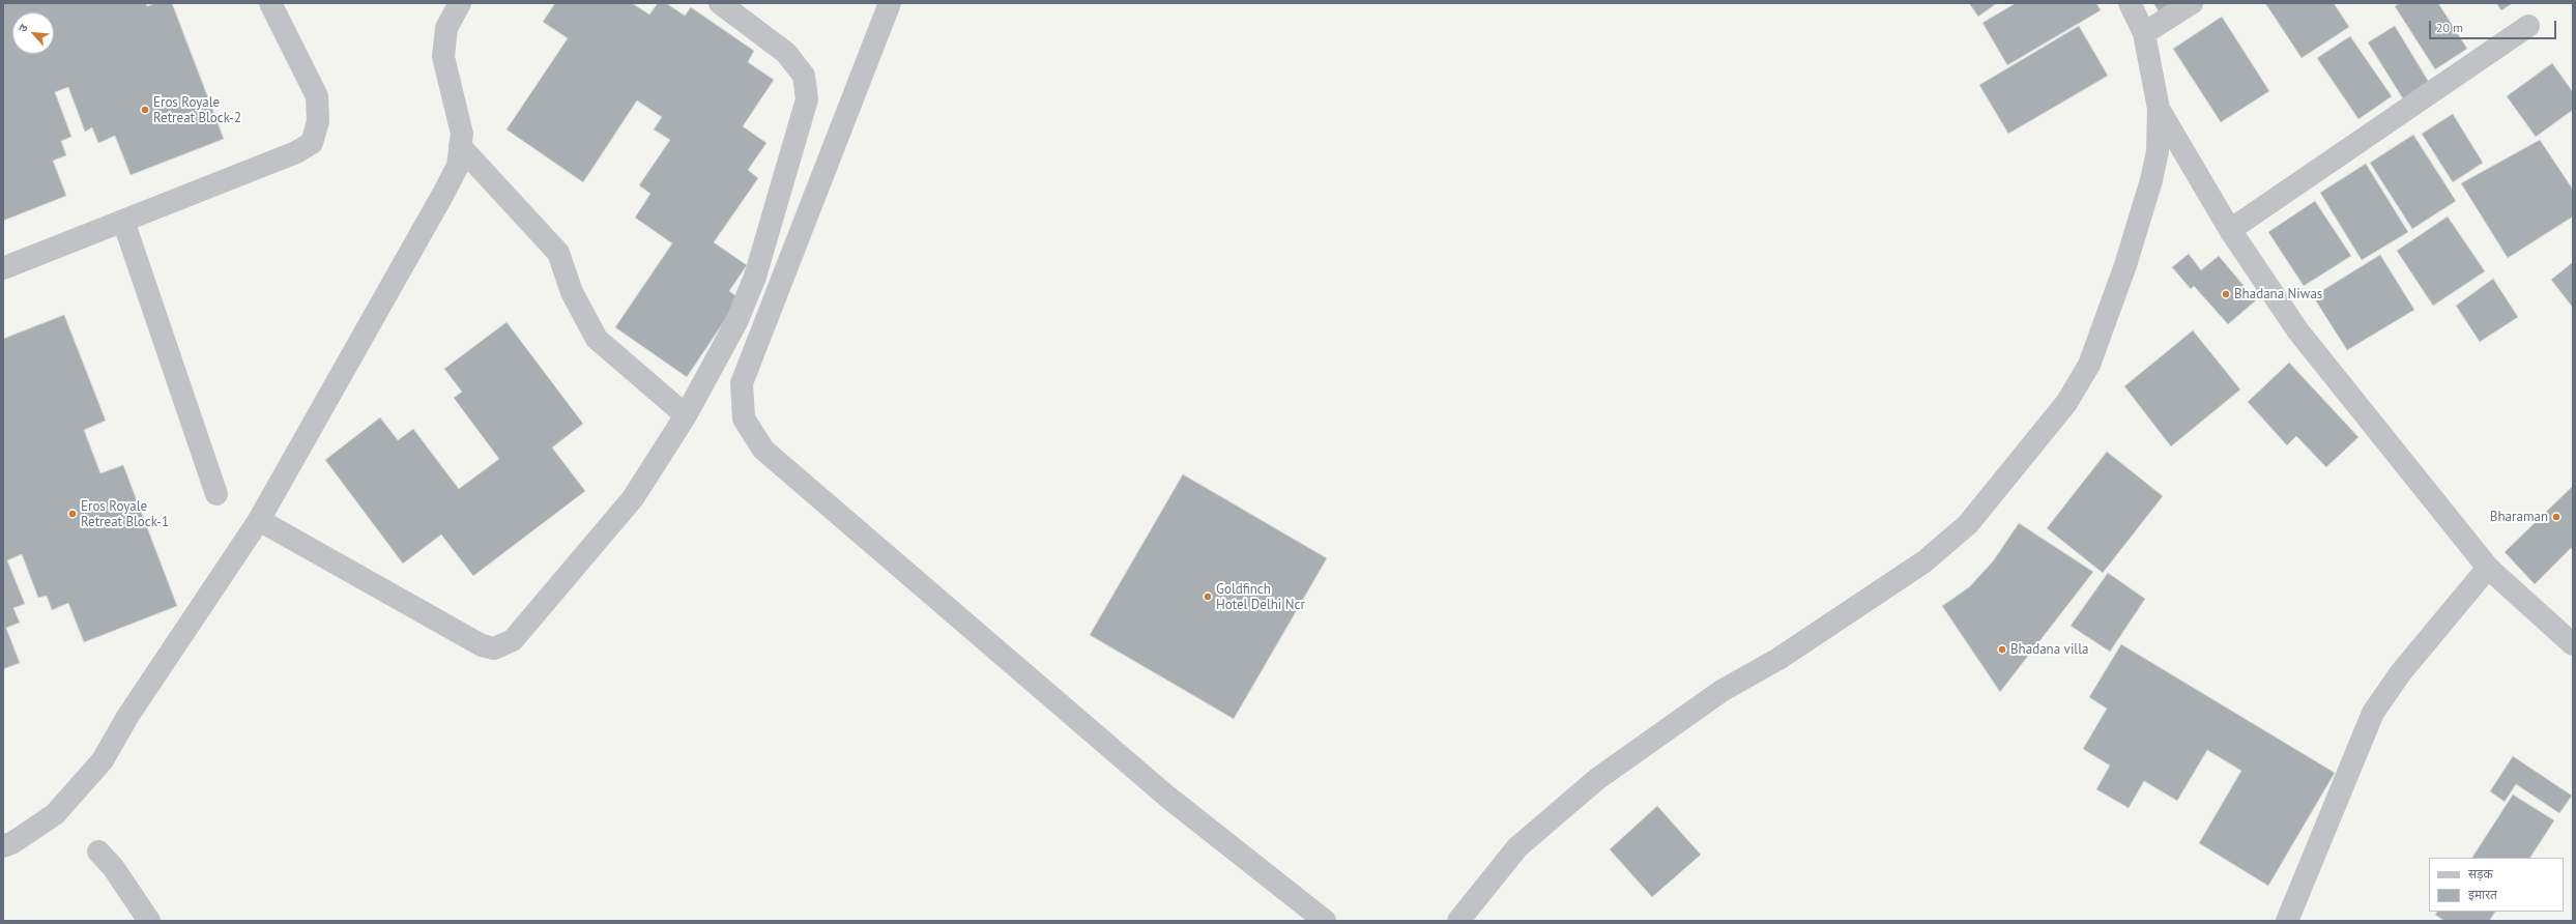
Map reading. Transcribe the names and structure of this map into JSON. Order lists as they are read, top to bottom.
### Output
{
  "places": [
    "Eros Royale Retreat Block-2",
    "Bhadana Niwas",
    "Eros Royale Retreat Block-1",
    "Bharaman",
    "Goldfinch Hotel Delhi Ncr",
    "Bhadana villa"
  ],
  "legend": ["सड़क", "इमारत"],
  "scale_bar": "20 m",
  "north": "top left"
}
